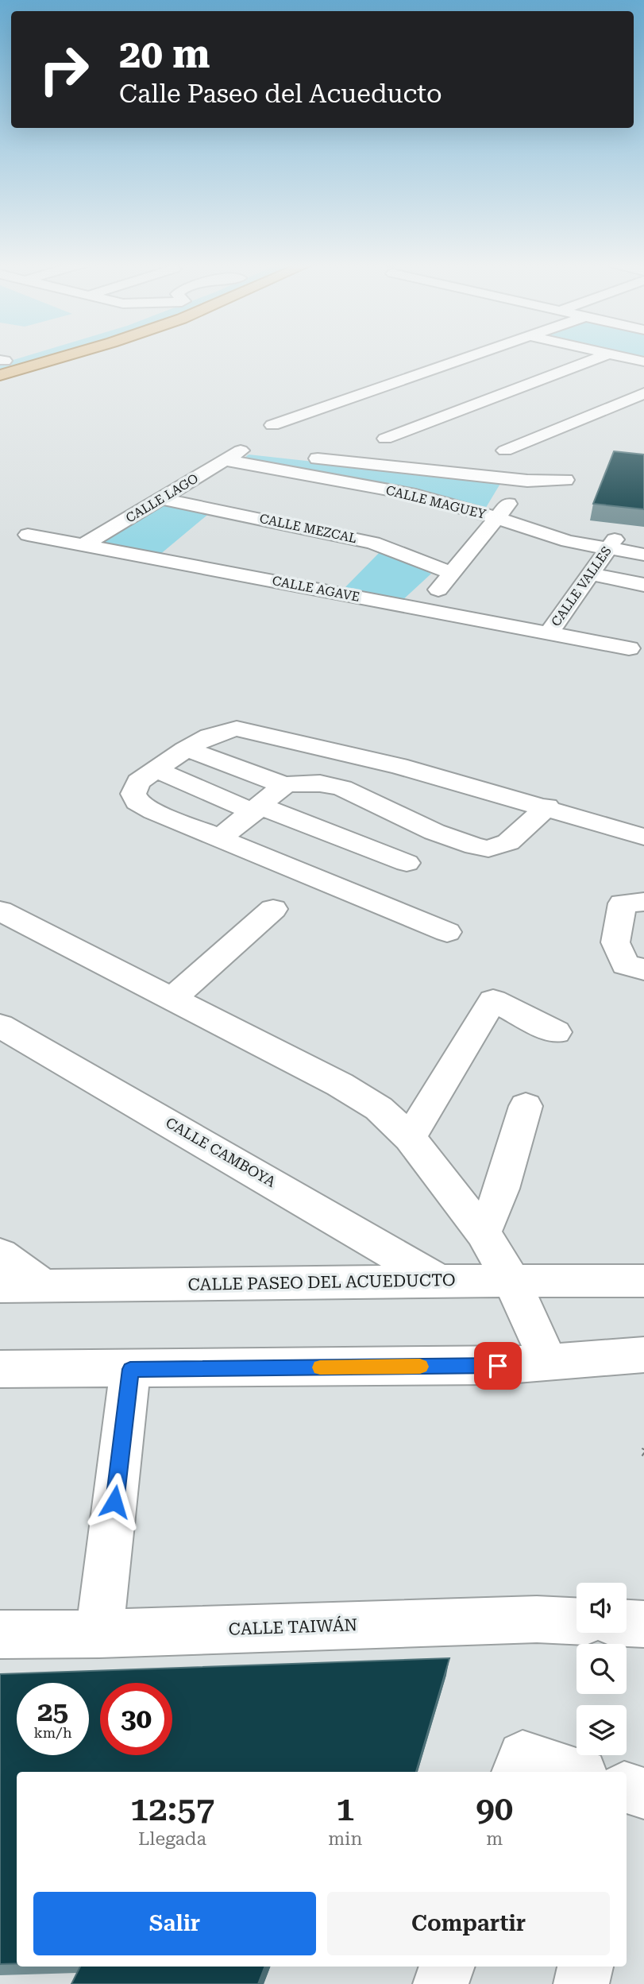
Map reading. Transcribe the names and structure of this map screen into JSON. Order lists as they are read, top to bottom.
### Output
{
  "streets": {
    "street": [
      "CALLE LAGO",
      "CALLE MAGUEY",
      "CALLE MEZCAL",
      "CALLE VALLES",
      "CALLE AGAVE",
      "CALLE CAMBOYA",
      "CALLE PASEO DEL ACUEDUCTO",
      "CALLE TAIWÁN"
    ]
  },
  "crossings": [
    ["CALLE LAGO", "CALLE MAGUEY"],
    ["CALLE LAGO", "CALLE MEZCAL"],
    ["CALLE LAGO", "CALLE AGAVE"],
    ["CALLE MAGUEY", "CALLE VALLES"],
    ["CALLE VALLES", "CALLE AGAVE"],
    ["CALLE CAMBOYA", "CALLE PASEO DEL ACUEDUCTO"]
  ],
  "page": {
    "turn": ["20 m", "Calle Paseo del Acueducto"],
    "speed": "25 km/h",
    "limit": "30",
    "eta": [
      "12:57",
      "Llegada",
      "1",
      "min",
      "90",
      "m"
    ],
    "buttons": ["Salir", "Compartir"]
  }
}
